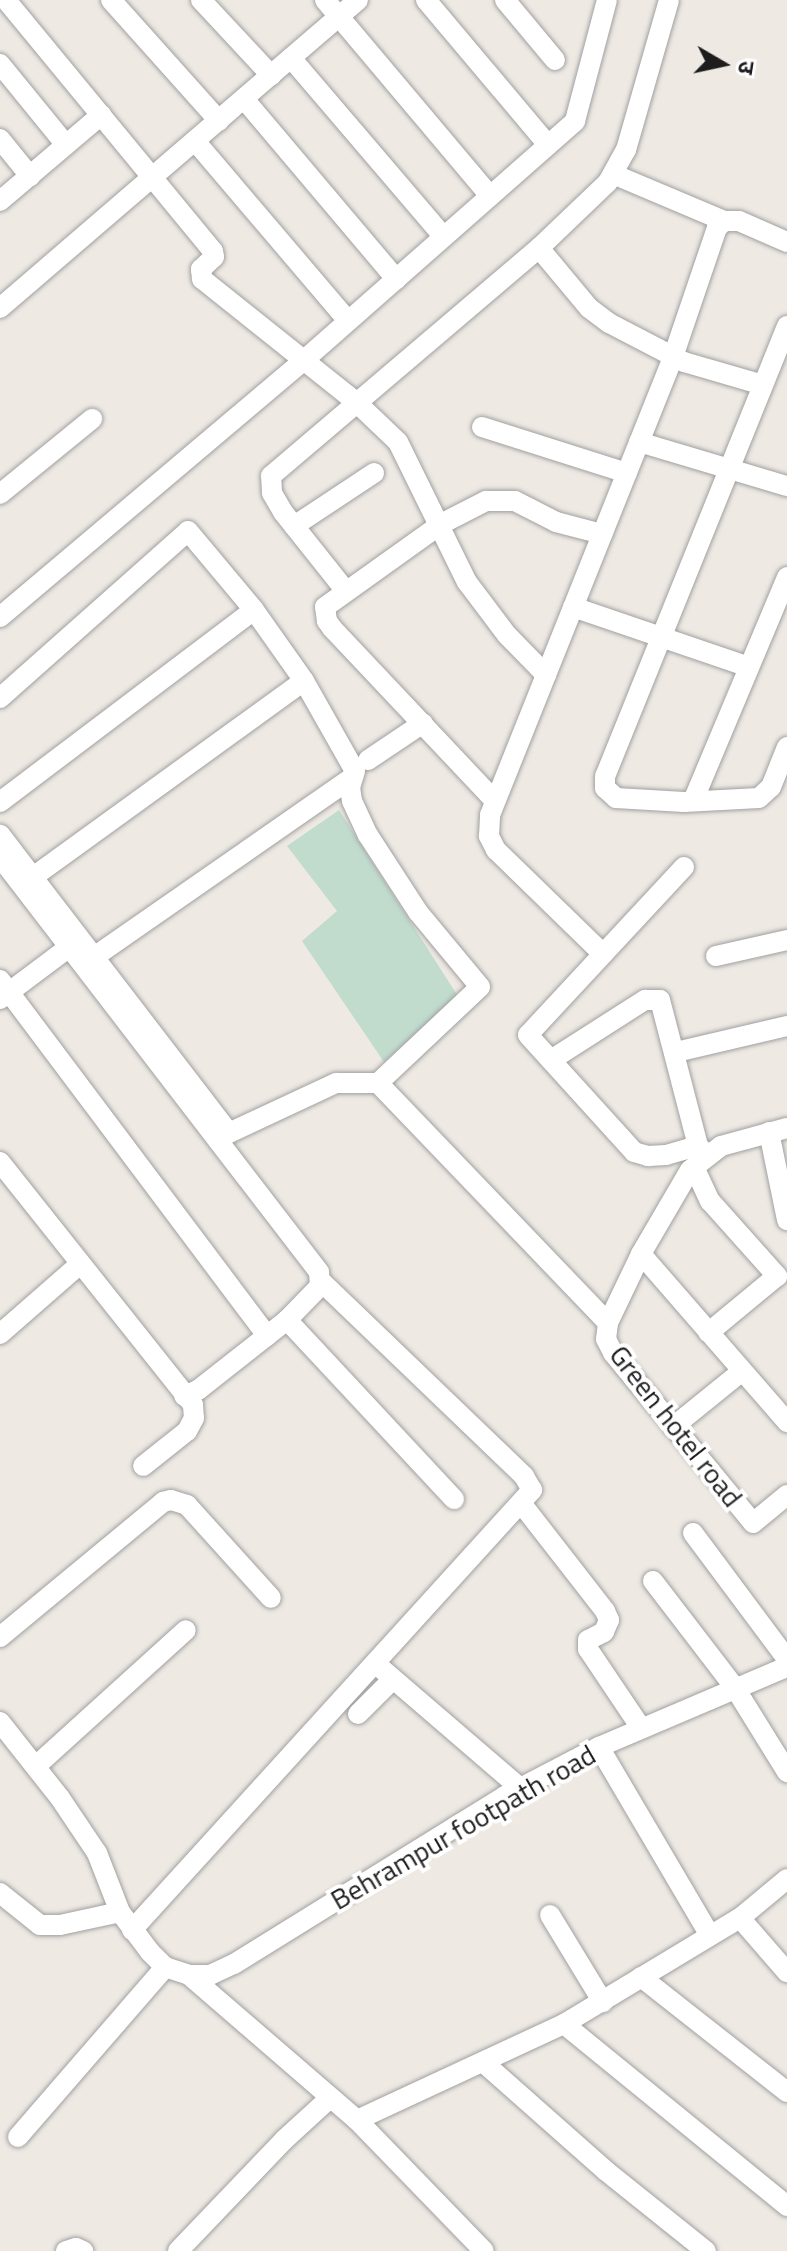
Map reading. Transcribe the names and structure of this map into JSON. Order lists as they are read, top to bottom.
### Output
{
  "streets": {
    "street": ["Green hotel road", "Behrampur footpath road"]
  },
  "north": "right"
}
